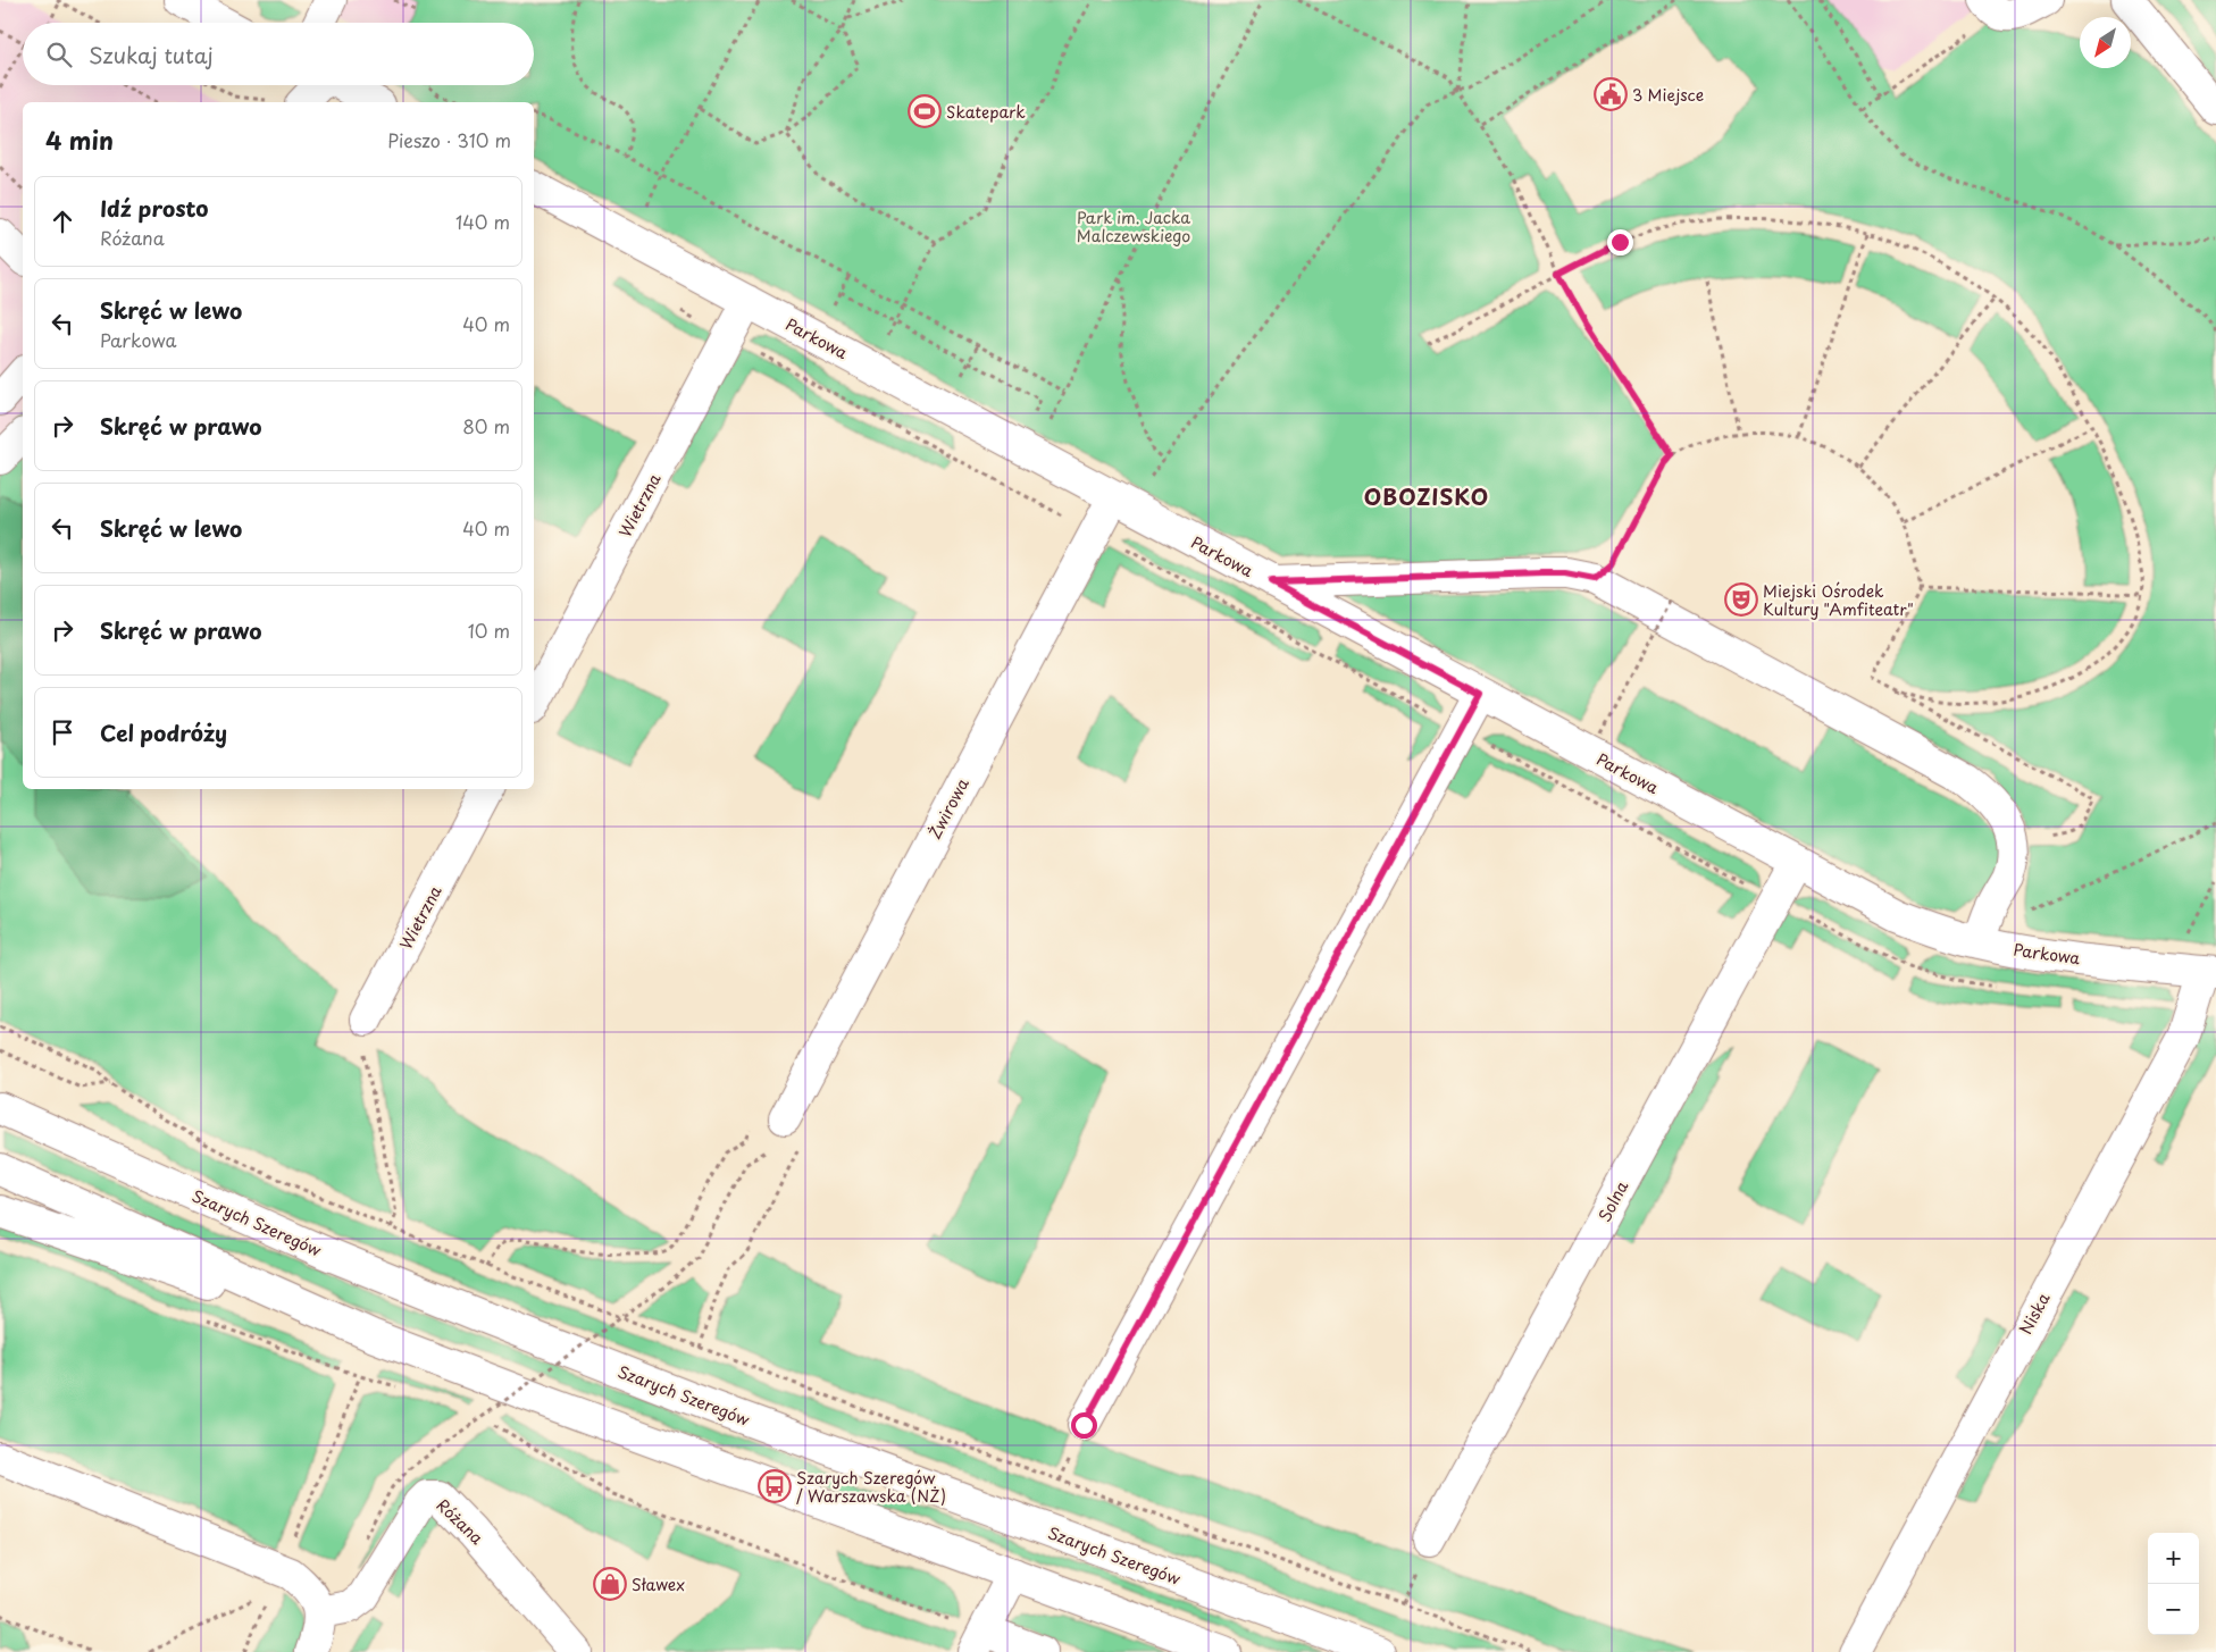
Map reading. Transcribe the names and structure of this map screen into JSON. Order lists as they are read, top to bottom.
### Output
{
  "streets": {
    "street": [
      "Parkowa",
      "Wietrzna",
      "Żwirowa",
      "Solna",
      "Szarych Szeregów",
      "Niska",
      "Różana"
    ]
  },
  "crossings": [
    ["Parkowa", "Wietrzna"],
    ["Parkowa", "Żwirowa"],
    ["Parkowa", "Solna"],
    ["Parkowa", "Niska"]
  ],
  "districts": ["OBOZISKO"],
  "parks": ["Park im. Jacka Malczewskiego"],
  "places": {
    "public building": ["3 Miejsce"],
    "sports": ["Skatepark"],
    "theatre": ["Miejski Ośrodek Kultury \"Amfiteatr\""],
    "bus stop": ["Szarych Szeregów / Warszawska (NŻ)"],
    "shop": ["Sławex"]
  },
  "north": "bottom left",
  "page": {
    "search": "Szukaj tutaj",
    "heading": ["4 min", "Pieszo · 310 m"],
    "list": [
      ["Idź prosto", "Różana", "140 m"],
      ["Skręć w lewo", "Parkowa", "40 m"],
      ["Skręć w prawo", "80 m"],
      ["Skręć w lewo", "40 m"],
      ["Skręć w prawo", "10 m"],
      "Cel podróży"
    ],
    "map_buttons": ["+", "−"]
  }
}
